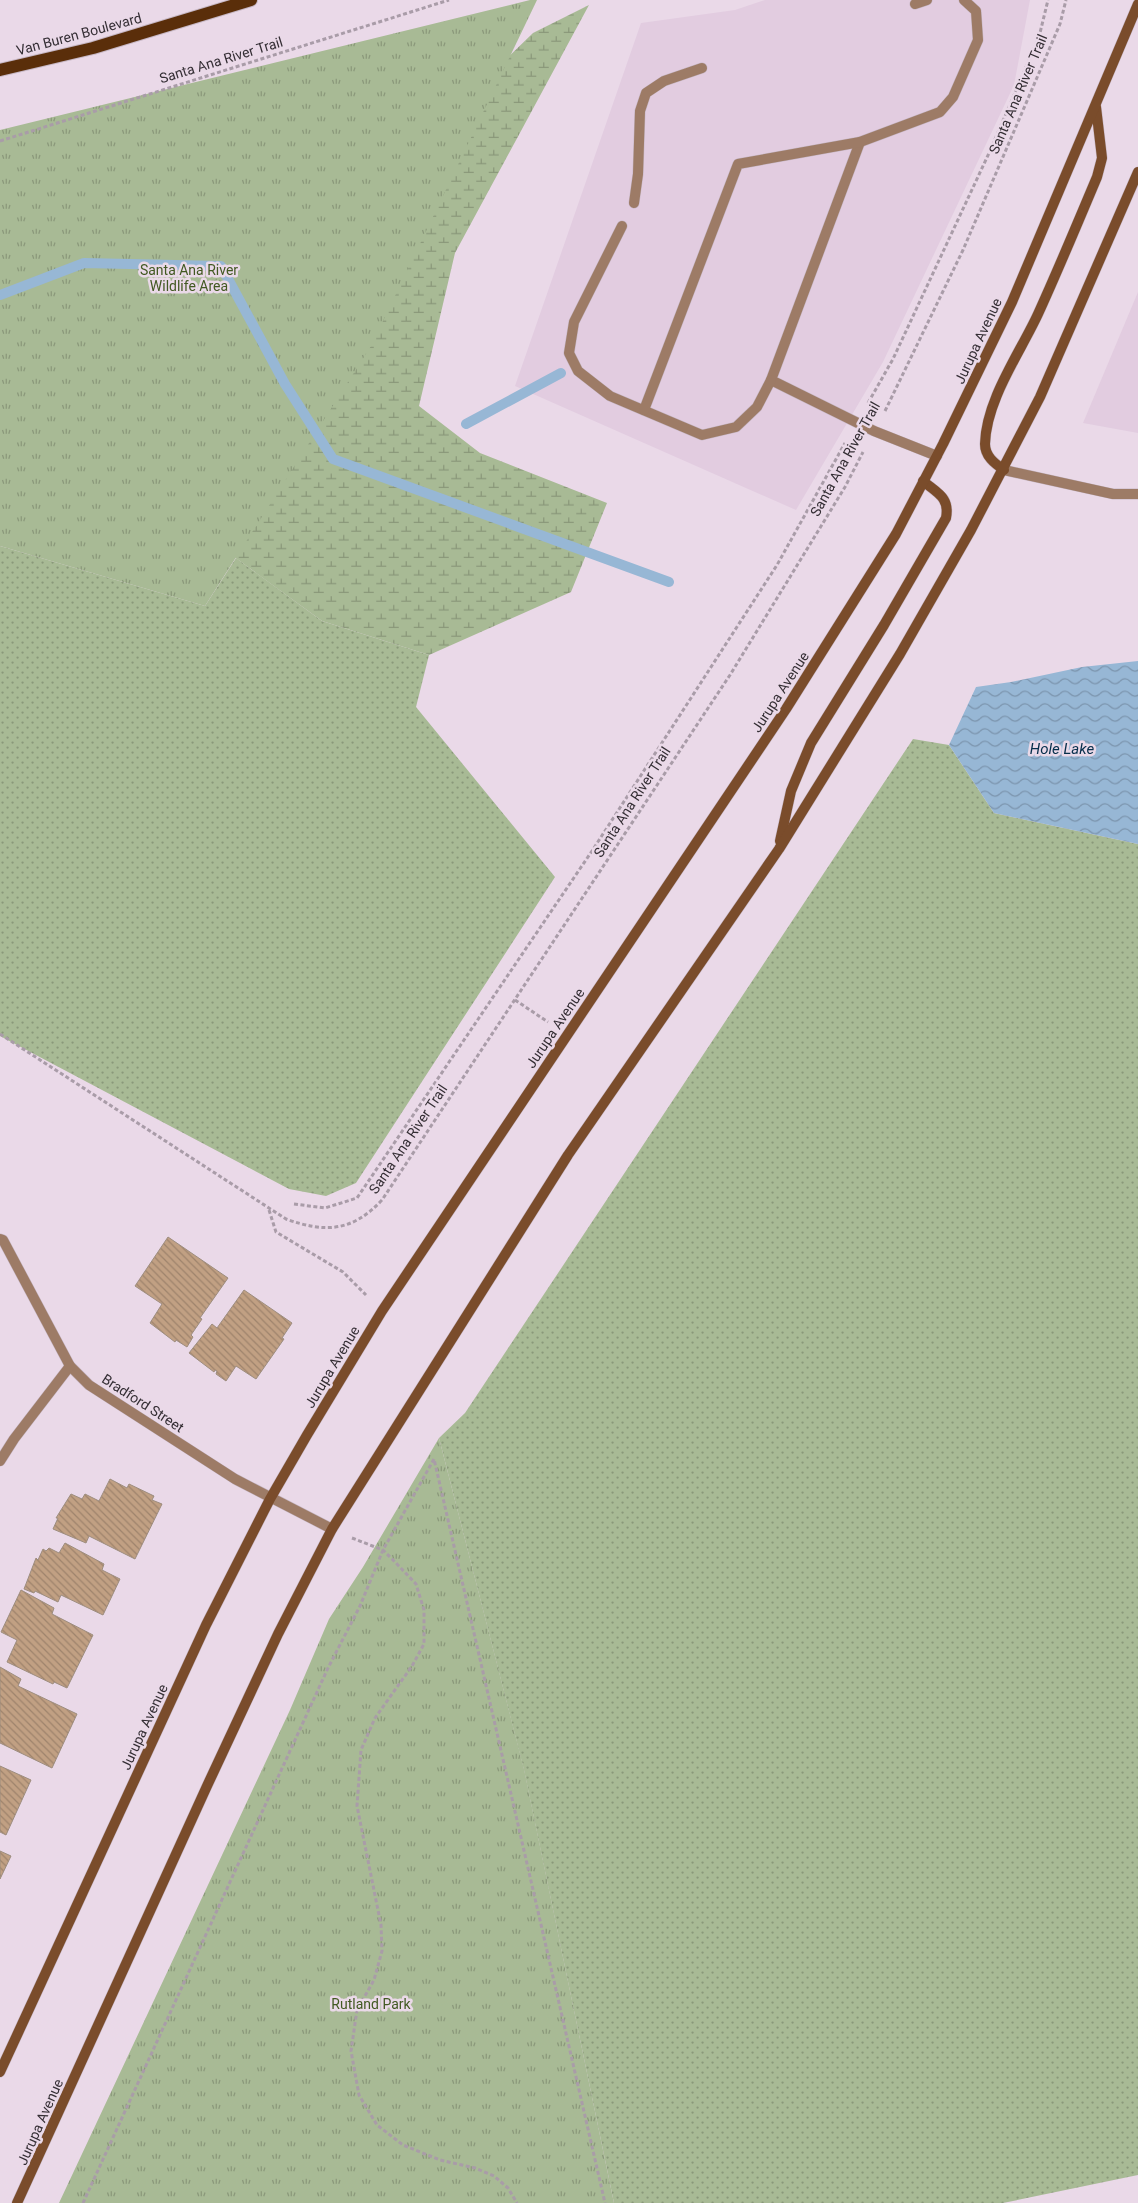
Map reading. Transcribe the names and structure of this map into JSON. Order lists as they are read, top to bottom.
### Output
{
  "streets": {
    "main road": ["Van Buren Boulevard", "Jurupa Avenue"],
    "street": ["Bradford Street"],
    "path": ["Santa Ana River Trail"]
  },
  "crossings": [
    ["Jurupa Avenue", "Bradford Street"]
  ],
  "water": ["Hole Lake"],
  "parks": ["Santa Ana River Wildlife Area", "Rutland Park"]
}
